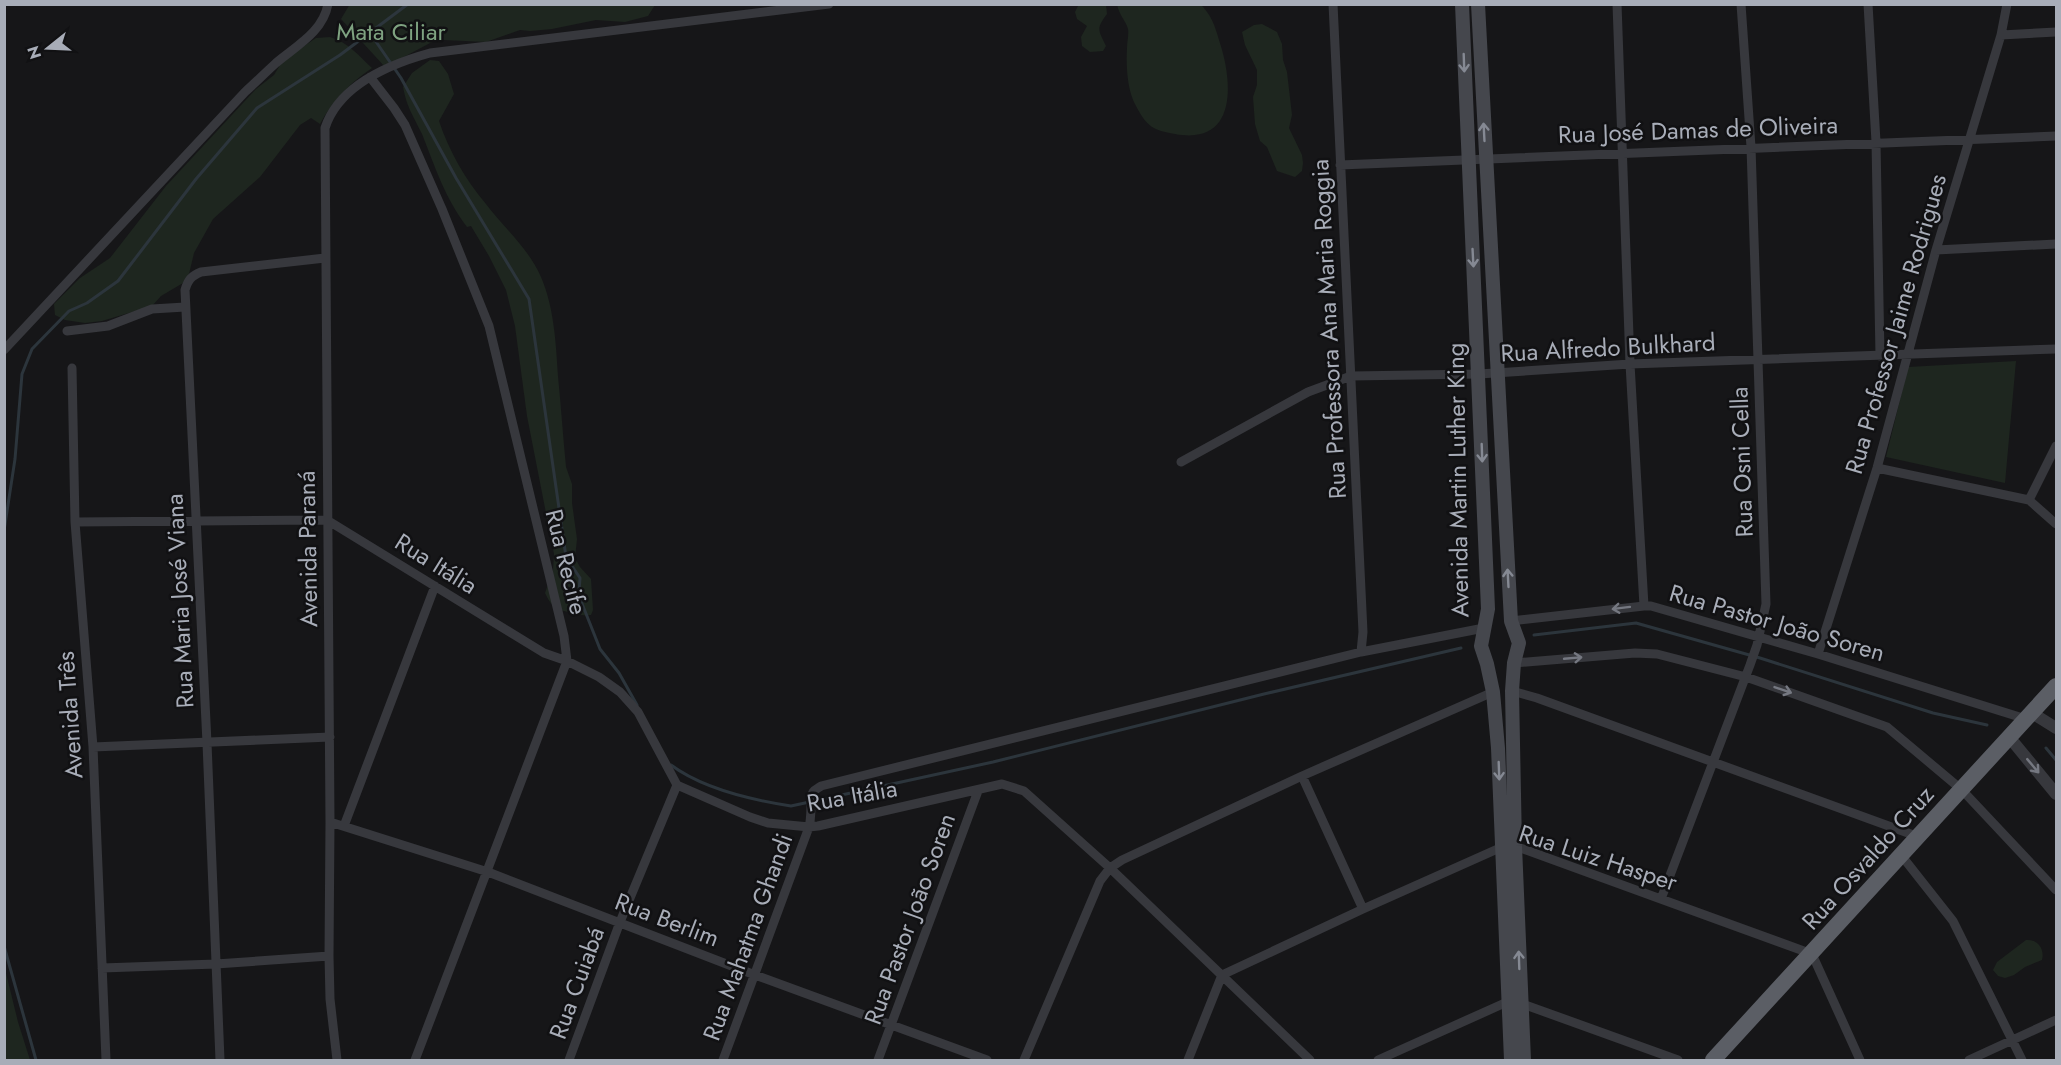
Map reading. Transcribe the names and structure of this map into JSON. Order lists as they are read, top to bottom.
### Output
{
  "streets": {
    "highway": ["Rua Osvaldo Cruz"],
    "main road": ["Avenida Martin Luther King"],
    "street": [
      "Rua José Damas de Oliveira",
      "Rua Professor Jaime Rodrigues",
      "Rua Professora Ana Maria Roggia",
      "Rua Alfredo Bulkhard",
      "Rua Osni Cella",
      "Avenida Paraná",
      "Rua Recife",
      "Rua Itália",
      "Rua Maria José Viana",
      "Rua Pastor João Soren",
      "Avenida Três",
      "Rua Luiz Hasper",
      "Rua Berlim",
      "Rua Mahatma Ghandi",
      "Rua Cuiabá"
    ]
  },
  "crossings": [
    ["Rua José Damas de Oliveira", "Rua Professor Jaime Rodrigues"],
    ["Rua José Damas de Oliveira", "Rua Professora Ana Maria Roggia"],
    ["Rua José Damas de Oliveira", "Rua Osni Cella"],
    ["Rua José Damas de Oliveira", "Avenida Martin Luther King"],
    ["Rua Professor Jaime Rodrigues", "Rua Alfredo Bulkhard"],
    ["Rua Professor Jaime Rodrigues", "Rua Pastor João Soren"],
    ["Rua Professora Ana Maria Roggia", "Rua Alfredo Bulkhard"],
    ["Rua Professora Ana Maria Roggia", "Rua Mahatma Ghandi"],
    ["Rua Alfredo Bulkhard", "Rua Osni Cella"],
    ["Rua Alfredo Bulkhard", "Avenida Martin Luther King"],
    ["Rua Osni Cella", "Rua Pastor João Soren"],
    ["Rua Osni Cella", "Rua Luiz Hasper"],
    ["Avenida Martin Luther King", "Rua Pastor João Soren"],
    ["Avenida Martin Luther King", "Rua Luiz Hasper"],
    ["Avenida Paraná", "Rua Recife"],
    ["Avenida Paraná", "Rua Itália"],
    ["Avenida Paraná", "Rua Maria José Viana"],
    ["Avenida Paraná", "Rua Berlim"],
    ["Rua Recife", "Rua Itália"],
    ["Rua Recife", "Rua Berlim"],
    ["Rua Itália", "Rua Pastor João Soren"],
    ["Rua Itália", "Rua Luiz Hasper"],
    ["Rua Itália", "Rua Mahatma Ghandi"],
    ["Rua Itália", "Rua Cuiabá"],
    ["Rua Pastor João Soren", "Rua Osvaldo Cruz"],
    ["Rua Pastor João Soren", "Rua Berlim"],
    ["Rua Luiz Hasper", "Rua Osvaldo Cruz"],
    ["Rua Berlim", "Rua Mahatma Ghandi"],
    ["Rua Berlim", "Rua Cuiabá"]
  ],
  "parks": ["Mata Ciliar"],
  "north": "left"
}
